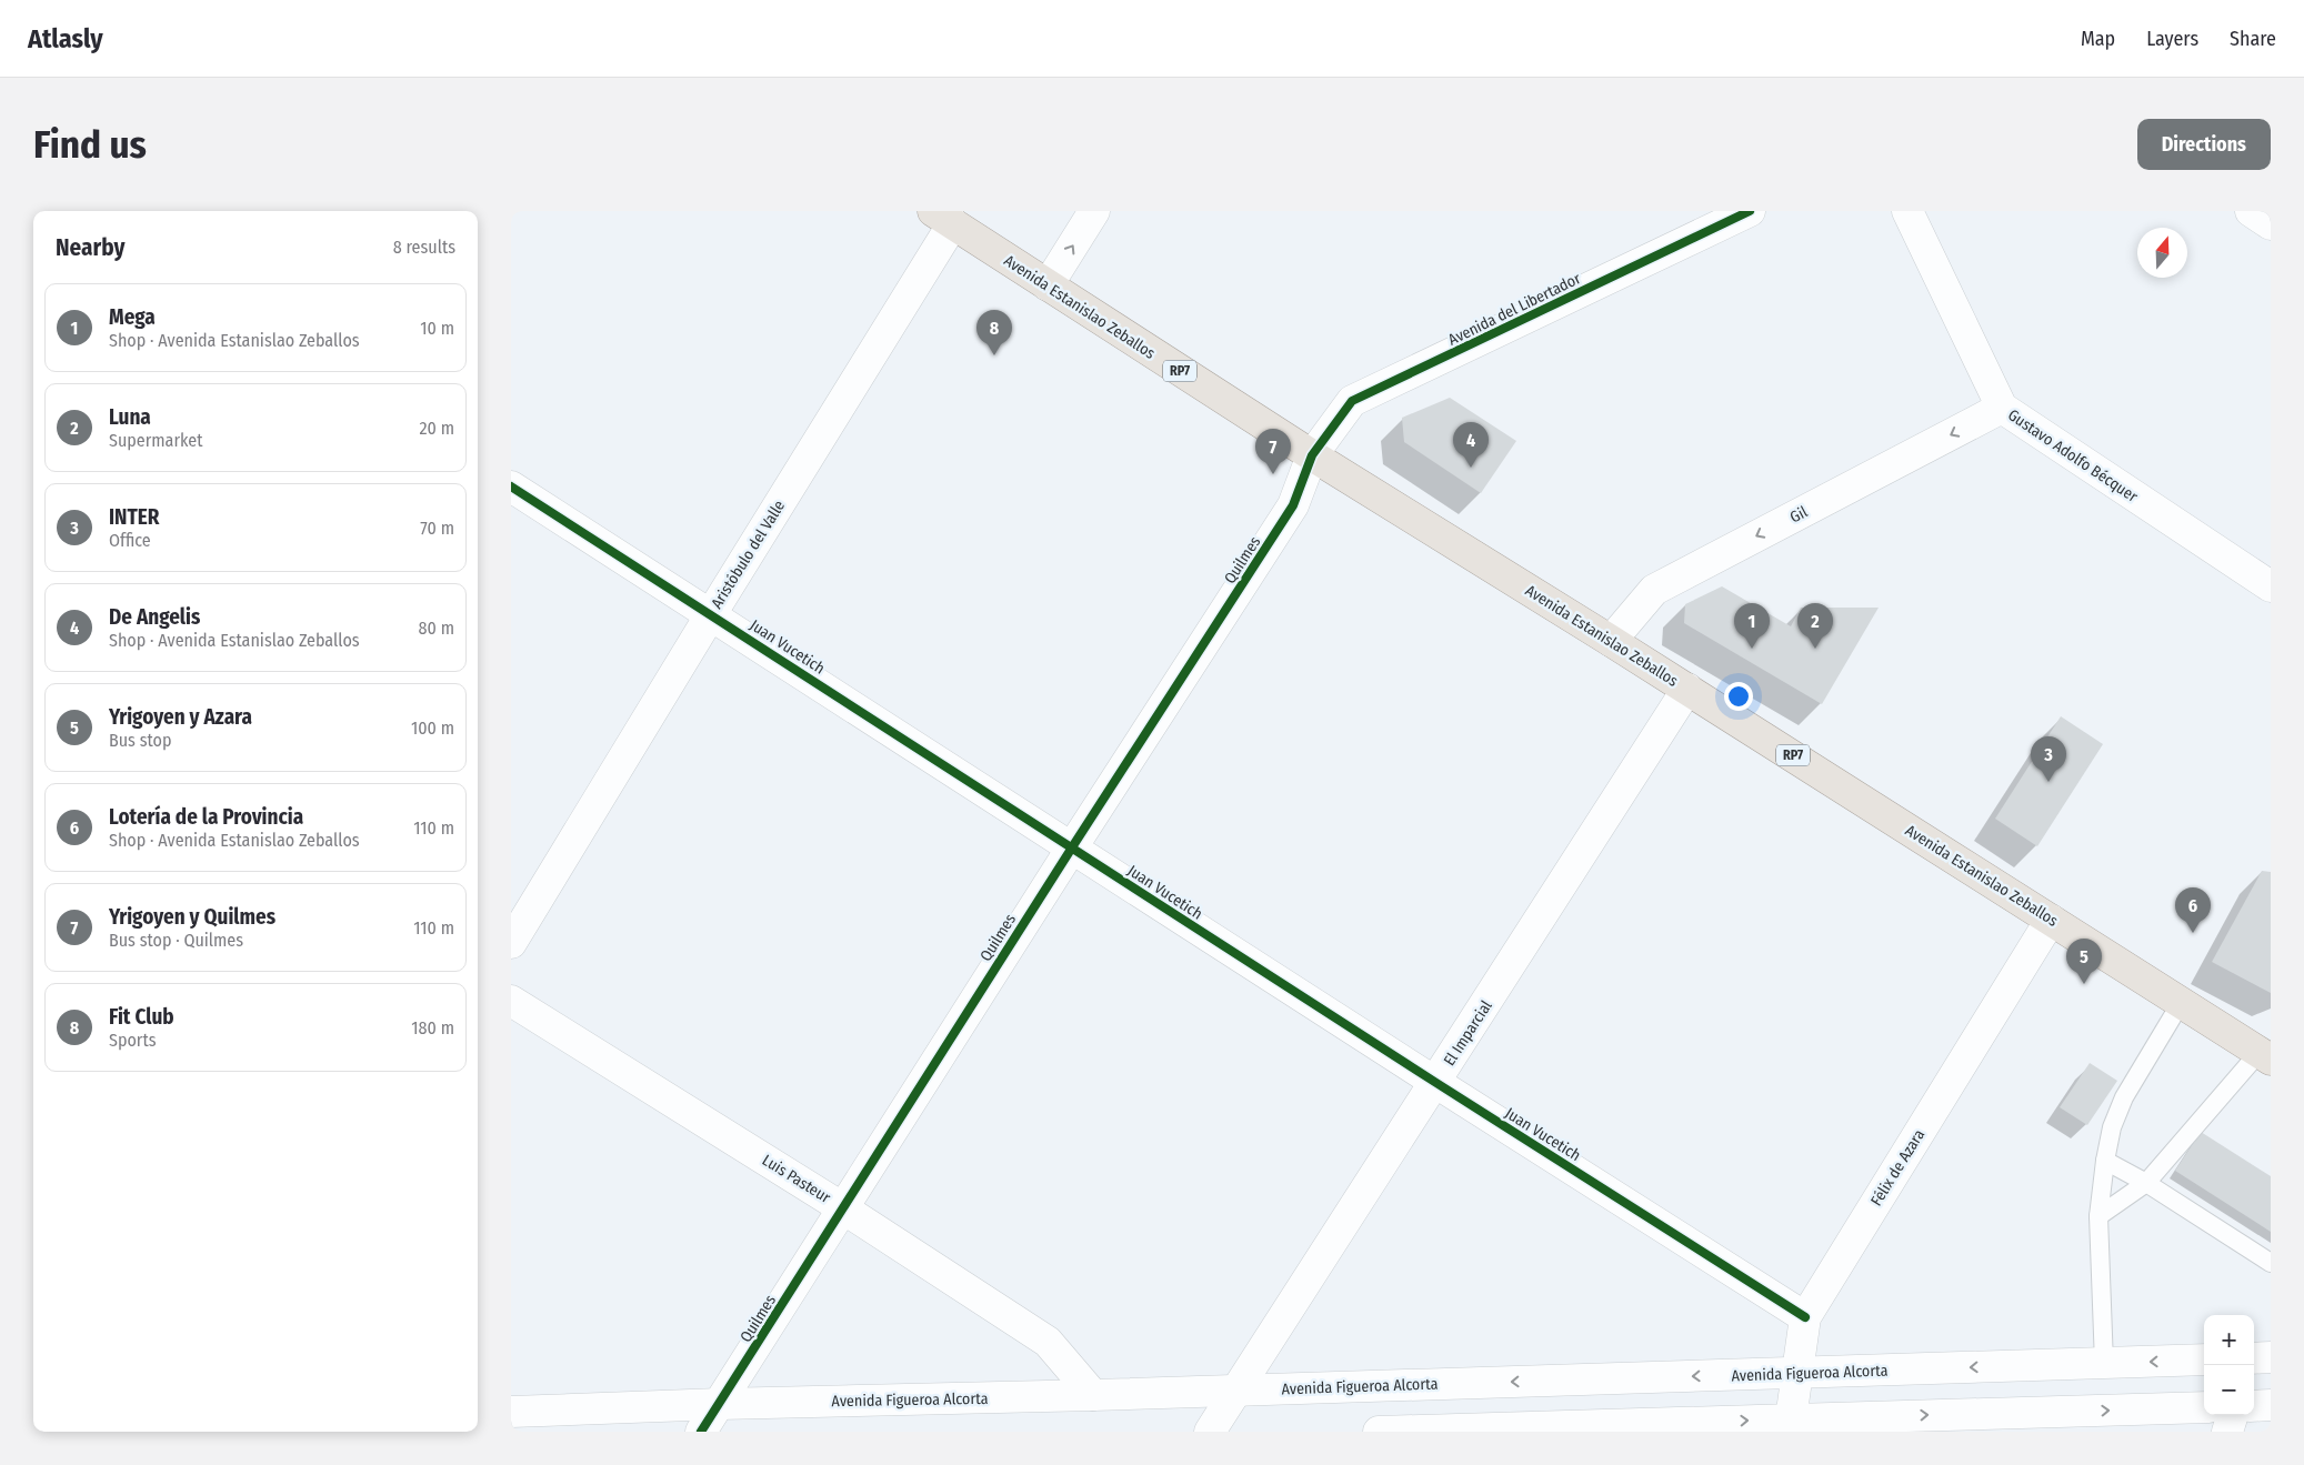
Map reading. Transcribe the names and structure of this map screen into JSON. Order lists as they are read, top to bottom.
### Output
{
  "streets": {
    "main road": ["Avenida Estanislao Zeballos", "RP7"],
    "street": [
      "Avenida del Libertador",
      "Gustavo Adolfo Bécquer",
      "Gil",
      "Aristóbulo del Valle",
      "Quilmes",
      "Juan Vucetich",
      "El Imparcial",
      "Félix de Azara",
      "Luis Pasteur",
      "Avenida Figueroa Alcorta"
    ]
  },
  "crossings": [
    ["Avenida Estanislao Zeballos", "Avenida del Libertador"],
    ["Avenida Estanislao Zeballos", "Gil"],
    ["Avenida Estanislao Zeballos", "Aristóbulo del Valle"],
    ["Avenida Estanislao Zeballos", "Quilmes"],
    ["Avenida Estanislao Zeballos", "El Imparcial"],
    ["Avenida Estanislao Zeballos", "Félix de Azara"],
    ["Avenida del Libertador", "Quilmes"],
    ["Gustavo Adolfo Bécquer", "Gil"],
    ["Aristóbulo del Valle", "Juan Vucetich"],
    ["Quilmes", "Juan Vucetich"],
    ["Quilmes", "Luis Pasteur"],
    ["Quilmes", "Avenida Figueroa Alcorta"],
    ["Juan Vucetich", "El Imparcial"],
    ["Juan Vucetich", "Félix de Azara"],
    ["El Imparcial", "Avenida Figueroa Alcorta"],
    ["Félix de Azara", "Avenida Figueroa Alcorta"],
    ["Luis Pasteur", "Avenida Figueroa Alcorta"]
  ],
  "one_way": ["Gil"],
  "north": "top",
  "page": {
    "header": "Atlasly",
    "nav": ["Map", "Layers", "Share"],
    "buttons": "Directions",
    "title": "Find us",
    "heading": ["Nearby", "8 results"],
    "list": [
      {
        "mark": "1",
        "name": "Mega",
        "note": "Shop · Avenida Estanislao Zeballos",
        "value": "10 m"
      },
      {
        "mark": "2",
        "name": "Luna",
        "note": "Supermarket",
        "value": "20 m"
      },
      {
        "mark": "3",
        "name": "INTER",
        "note": "Office",
        "value": "70 m"
      },
      {
        "mark": "4",
        "name": "De Angelis",
        "note": "Shop · Avenida Estanislao Zeballos",
        "value": "80 m"
      },
      {
        "mark": "5",
        "name": "Yrigoyen y Azara",
        "note": "Bus stop",
        "value": "100 m"
      },
      {
        "mark": "6",
        "name": "Lotería de la Provincia",
        "note": "Shop · Avenida Estanislao Zeballos",
        "value": "110 m"
      },
      {
        "mark": "7",
        "name": "Yrigoyen y Quilmes",
        "note": "Bus stop · Quilmes",
        "value": "110 m"
      },
      {
        "mark": "8",
        "name": "Fit Club",
        "note": "Sports",
        "value": "180 m"
      }
    ],
    "pins": [
      "8",
      "4",
      "7",
      "1",
      "2",
      "3",
      "6",
      "5"
    ],
    "map_buttons": ["+", "−"]
  }
}
